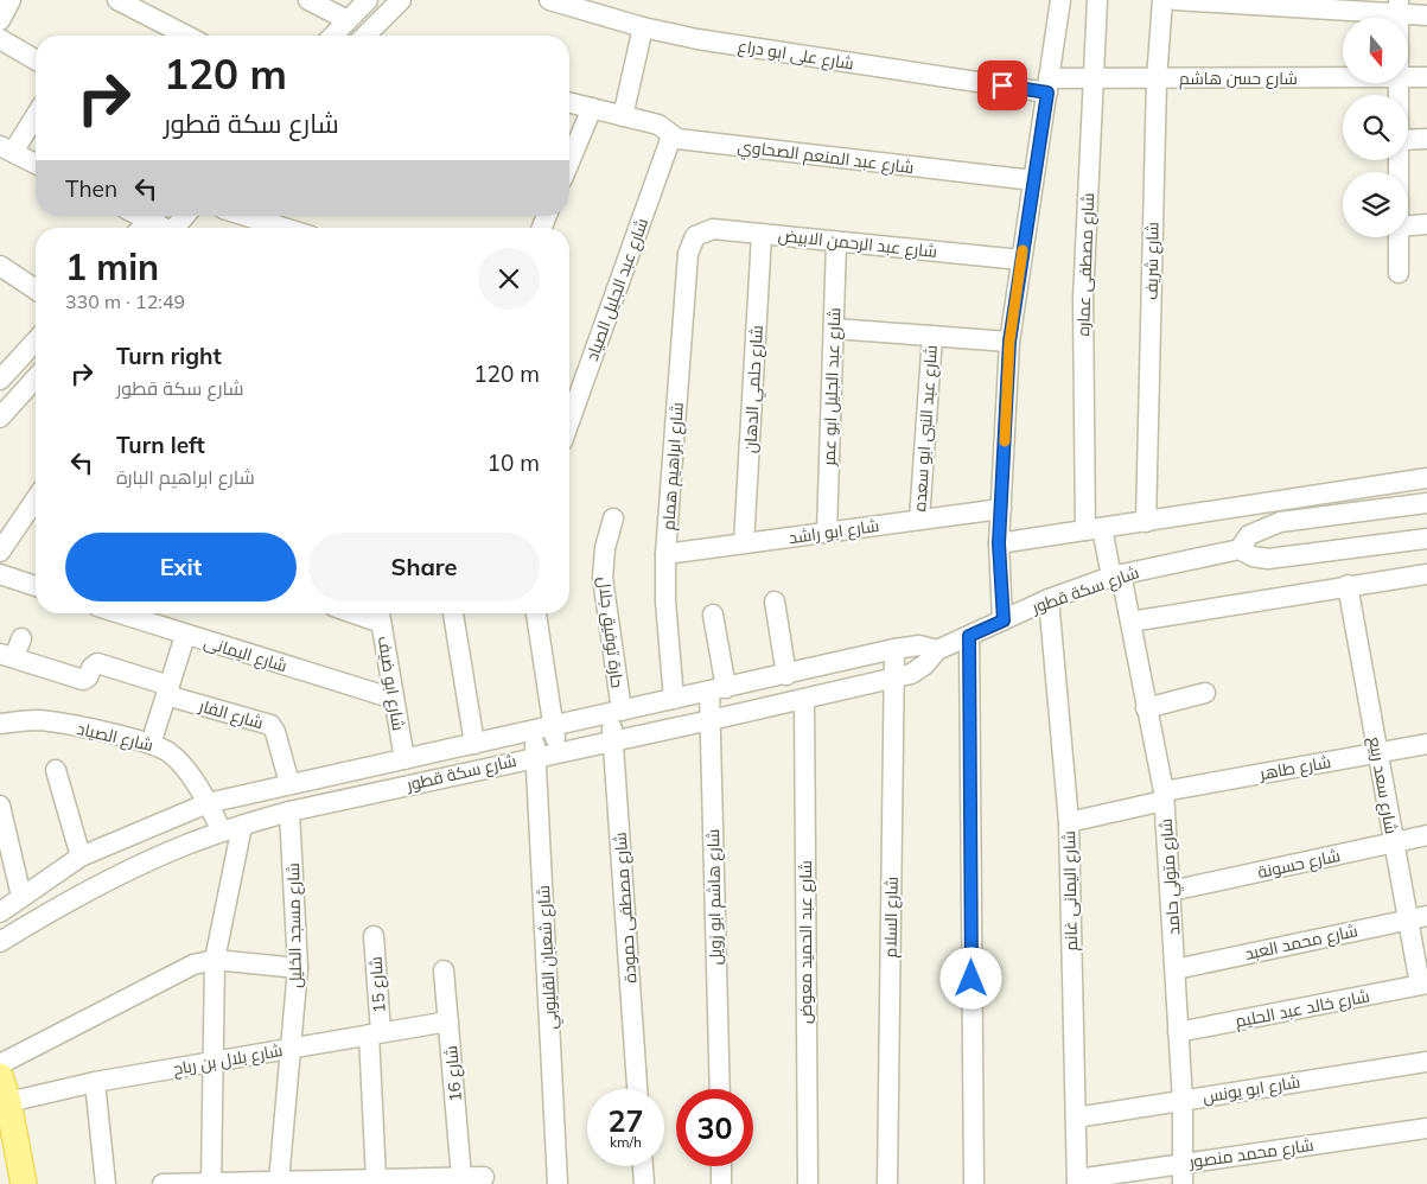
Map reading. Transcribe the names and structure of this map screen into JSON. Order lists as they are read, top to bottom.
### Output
{
  "streets": {
    "street": [
      "شارع على ابو دراع",
      "شارع حسن هاشم",
      "شارع عبد المنعم الصحاوي",
      "شارع عبد الرحمن الابيض",
      "شارع شريف",
      "شارع مصطفى عماره",
      "شارع عبد الجليل الصياد",
      "شارع عبد الجليل ابو عمر",
      "شارع حلمي الدهان",
      "شارع عبد النبى ابو سعده",
      "شارع ابراهيم همام",
      "شارع ابو راشد",
      "شارع سكة قطور",
      "حارة توفيق جلال",
      "شارع اليمانى",
      "شارع ابو ضيف",
      "شارع الفار",
      "شارع الصياد",
      "شارع طاهر",
      "شارع سعد ربيع",
      "شارع حسونة",
      "شارع متولي حامد",
      "شارع اليمانى غانم",
      "شارع هاشم ابو زويل",
      "شارع مصطفى حمودة",
      "شارع السلام",
      "شارع مسجد الخليل",
      "شارع عبد الحميد معوض",
      "شارع محمد العبد",
      "شارع شعبان القليوبي",
      "شارع 15",
      "شارع خالد عبد الحليم",
      "شارع بلال بن رباح",
      "شارع 16",
      "شارع ابو يونس",
      "شارع محمد منصور"
    ]
  },
  "crossings": [
    ["شارع على ابو دراع", "شارع حسن هاشم"],
    ["شارع حسن هاشم", "شارع شريف"],
    ["شارع حسن هاشم", "شارع مصطفى عماره"],
    ["شارع عبد المنعم الصحاوي", "شارع عبد الجليل الصياد"],
    ["شارع عبد الرحمن الابيض", "شارع عبد الجليل ابو عمر"],
    ["شارع عبد الرحمن الابيض", "شارع حلمي الدهان"],
    ["شارع عبد الرحمن الابيض", "شارع ابراهيم همام"],
    ["شارع مصطفى عماره", "شارع سكة قطور"],
    ["شارع مصطفى عماره", "شارع متولي حامد"],
    ["شارع عبد الجليل ابو عمر", "شارع ابو راشد"],
    ["شارع حلمي الدهان", "شارع ابو راشد"],
    ["شارع عبد النبى ابو سعده", "شارع ابو راشد"],
    ["شارع ابراهيم همام", "شارع ابو راشد"],
    ["شارع ابراهيم همام", "شارع سكة قطور"],
    ["شارع سكة قطور", "حارة توفيق جلال"],
    ["شارع سكة قطور", "شارع ابو ضيف"],
    ["شارع سكة قطور", "شارع الفار"],
    ["شارع سكة قطور", "شارع الصياد"],
    ["شارع سكة قطور", "شارع متولي حامد"],
    ["شارع سكة قطور", "شارع اليمانى غانم"],
    ["شارع سكة قطور", "شارع هاشم ابو زويل"],
    ["شارع سكة قطور", "شارع مصطفى حمودة"],
    ["شارع سكة قطور", "شارع السلام"],
    ["شارع سكة قطور", "شارع مسجد الخليل"],
    ["شارع سكة قطور", "شارع عبد الحميد معوض"],
    ["شارع سكة قطور", "شارع شعبان القليوبي"],
    ["حارة توفيق جلال", "شارع مصطفى حمودة"],
    ["شارع اليمانى", "شارع ابو ضيف"],
    ["شارع طاهر", "شارع سعد ربيع"],
    ["شارع طاهر", "شارع متولي حامد"],
    ["شارع طاهر", "شارع اليمانى غانم"],
    ["شارع سعد ربيع", "شارع حسونة"],
    ["شارع سعد ربيع", "شارع محمد العبد"],
    ["شارع سعد ربيع", "شارع خالد عبد الحليم"],
    ["شارع حسونة", "شارع متولي حامد"],
    ["شارع متولي حامد", "شارع محمد العبد"],
    ["شارع متولي حامد", "شارع خالد عبد الحليم"],
    ["شارع متولي حامد", "شارع ابو يونس"],
    ["شارع متولي حامد", "شارع محمد منصور"],
    ["شارع اليمانى غانم", "شارع ابو يونس"],
    ["شارع اليمانى غانم", "شارع محمد منصور"],
    ["شارع مسجد الخليل", "شارع بلال بن رباح"],
    ["شارع 15", "شارع بلال بن رباح"],
    ["شارع بلال بن رباح", "شارع 16"]
  ],
  "north": "bottom",
  "page": {
    "turn": ["120 m", "شارع سكة قطور"],
    "then": "Then",
    "heading": ["1 min", "330 m · 12:49"],
    "list": [
      {
        "name": "Turn right",
        "note": "شارع سكة قطور",
        "value": "120 m"
      },
      {
        "name": "Turn left",
        "note": "شارع ابراهيم البارة",
        "value": "10 m"
      }
    ],
    "buttons": ["Exit", "Share"],
    "speed": "27 km/h",
    "limit": "30"
  }
}
